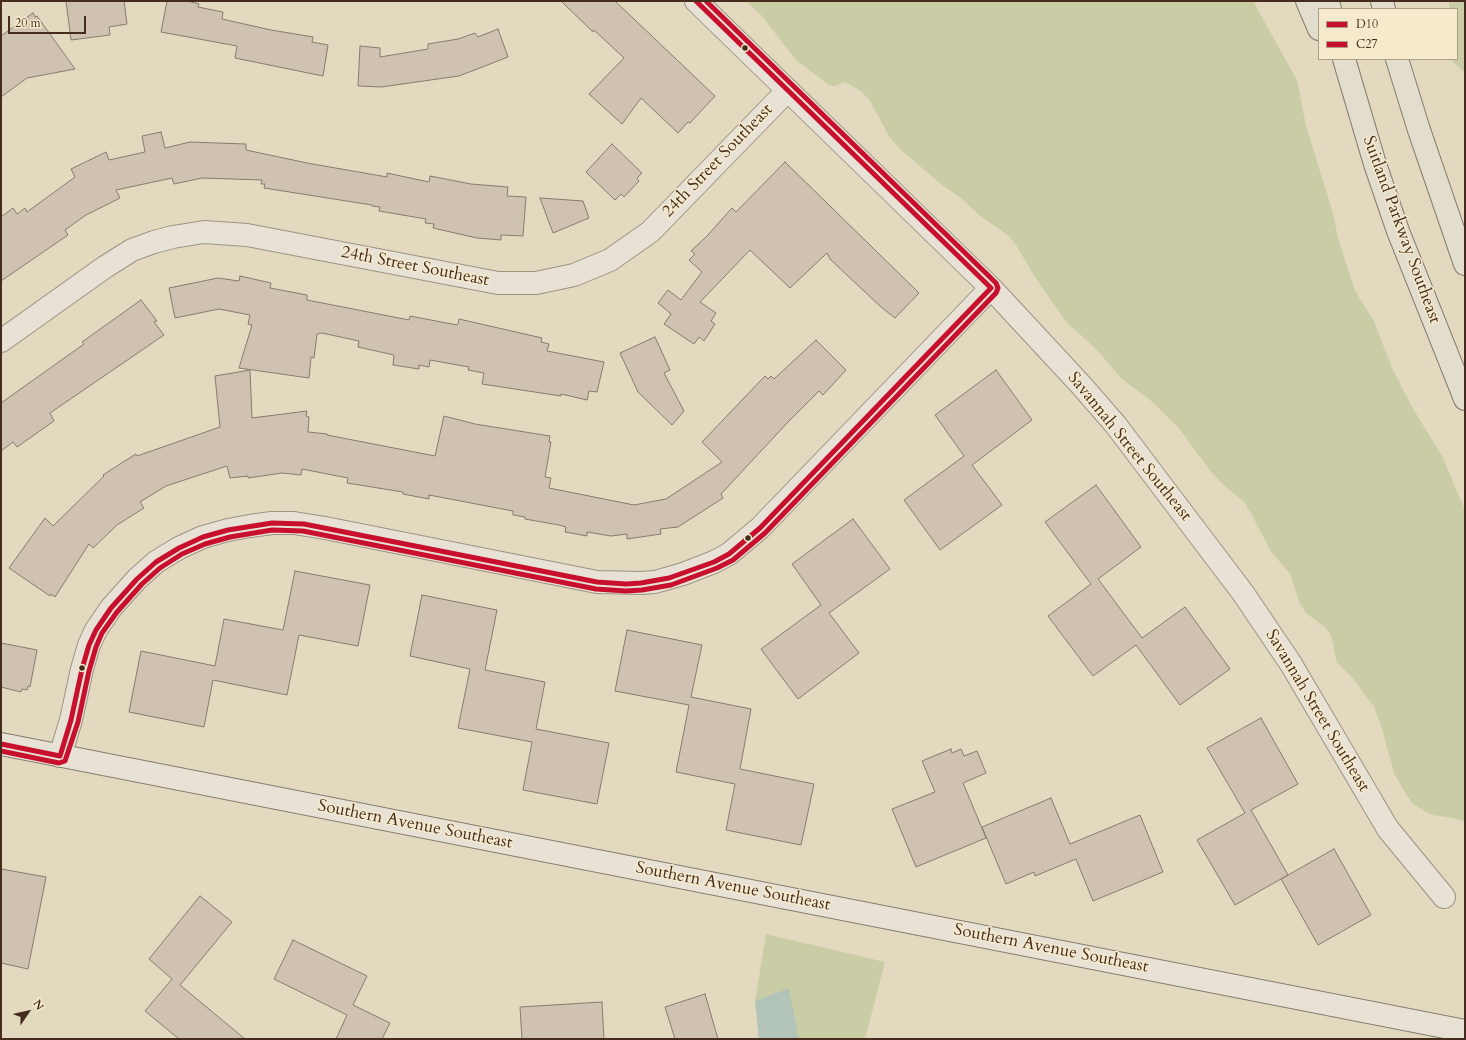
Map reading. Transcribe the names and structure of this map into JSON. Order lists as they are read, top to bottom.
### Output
{
  "streets": {
    "highway": ["Suitland Parkway Southeast"],
    "street": ["24th Street Southeast", "Savannah Street Southeast", "Southern Avenue Southeast"]
  },
  "crossings": [
    ["24th Street Southeast", "Savannah Street Southeast"]
  ],
  "lines": ["transit line D10", "transit line C27"],
  "legend": ["D10", "C27"],
  "scale_bar": "20 m",
  "north": "top right"
}
